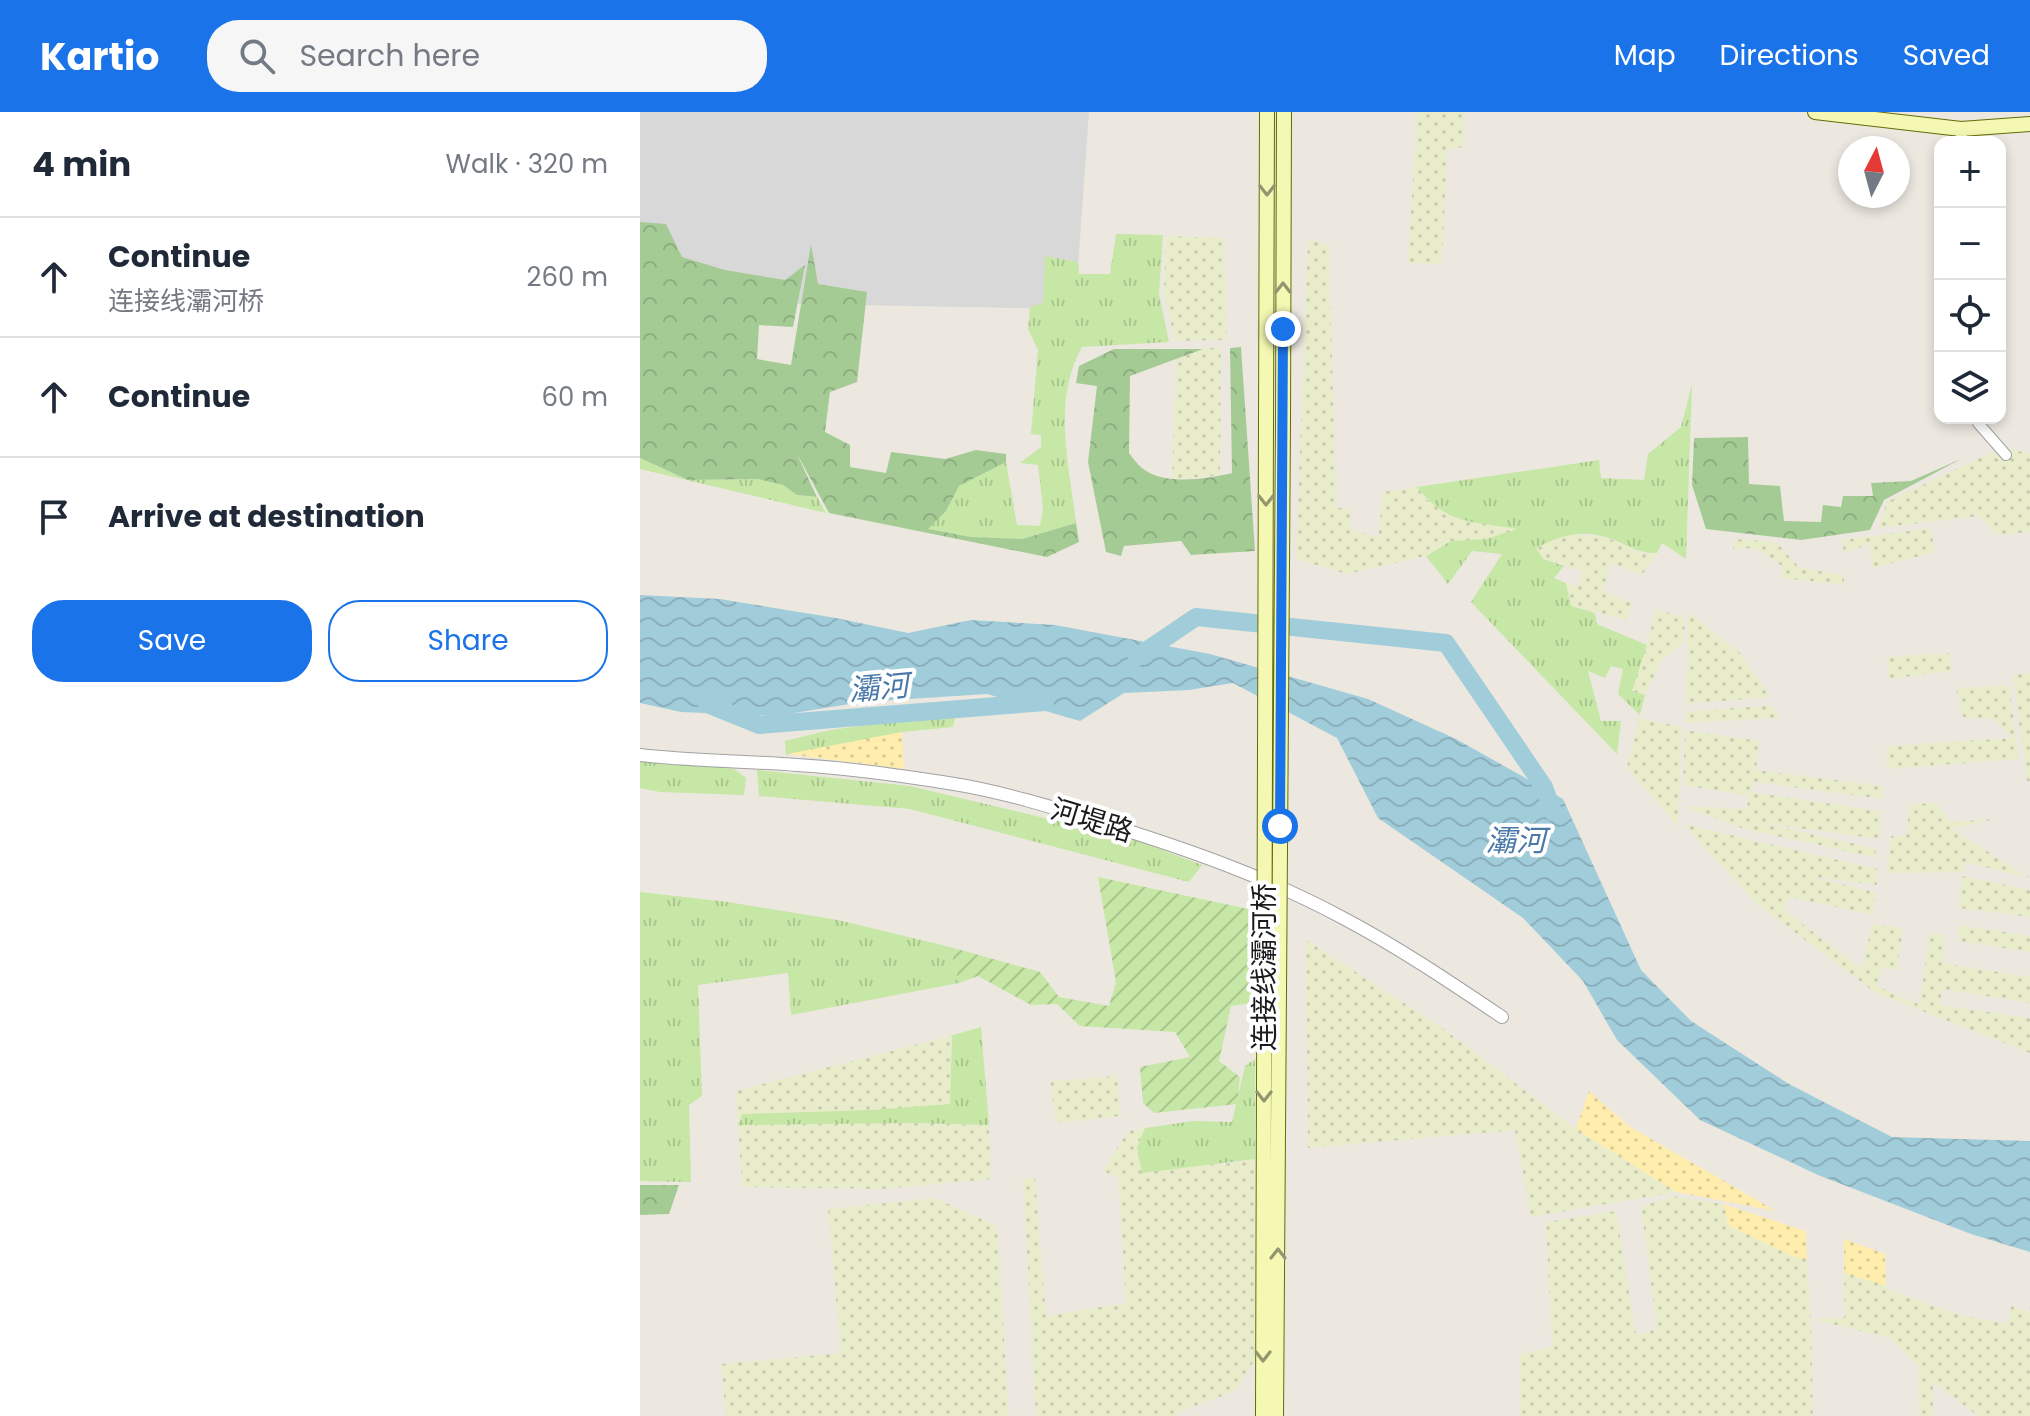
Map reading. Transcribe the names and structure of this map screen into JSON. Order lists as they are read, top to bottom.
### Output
{
  "streets": {
    "main road": ["连接线灞河桥"],
    "street": ["河堤路"]
  },
  "water": ["灞河"],
  "north": "top",
  "page": {
    "header": "Kartio",
    "search": "Search here",
    "nav": ["Map", "Directions", "Saved"],
    "heading": ["4 min", "Walk · 320 m"],
    "map_buttons": ["+", "−"],
    "list": [
      ["Continue", "连接线灞河桥", "260 m"],
      ["Continue", "60 m"],
      "Arrive at destination"
    ],
    "buttons": ["Save", "Share"]
  }
}
